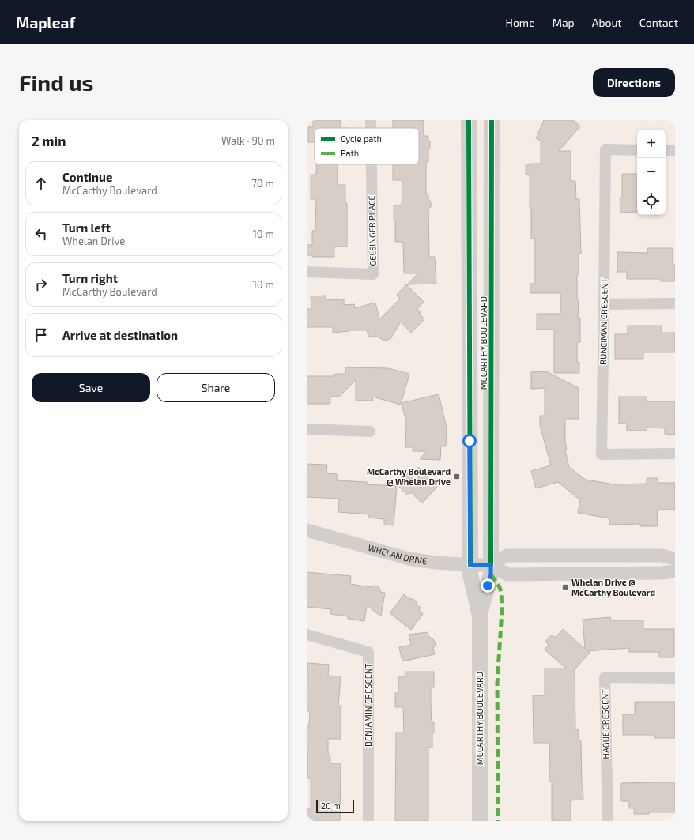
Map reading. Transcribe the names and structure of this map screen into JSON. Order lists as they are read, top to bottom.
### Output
{
  "streets": {
    "main road": ["MCCARTHY BOULEVARD"],
    "street": [
      "GELSINGER PLACE",
      "RUNCIMAN CRESCENT",
      "WHELAN DRIVE",
      "BENJAMIN CRESCENT",
      "HAGUE CRESCENT"
    ]
  },
  "crossings": [
    ["MCCARTHY BOULEVARD", "WHELAN DRIVE"]
  ],
  "places": {
    "transit": ["McCarthy Boulevard @ Whelan Drive", "Whelan Drive @ McCarthy Boulevard"]
  },
  "legend": ["Cycle path", "Path"],
  "scale_bar": "20 m",
  "page": {
    "header": "Mapleaf",
    "nav": [
      "Home",
      "Map",
      "About",
      "Contact"
    ],
    "buttons": [
      "Directions",
      ["Save", "Share"]
    ],
    "title": "Find us",
    "heading": ["2 min", "Walk · 90 m"],
    "map_buttons": ["+", "−"],
    "list": [
      ["Continue", "McCarthy Boulevard", "70 m"],
      ["Turn left", "Whelan Drive", "10 m"],
      ["Turn right", "McCarthy Boulevard", "10 m"],
      "Arrive at destination"
    ],
    "scale": "20 m"
  }
}
